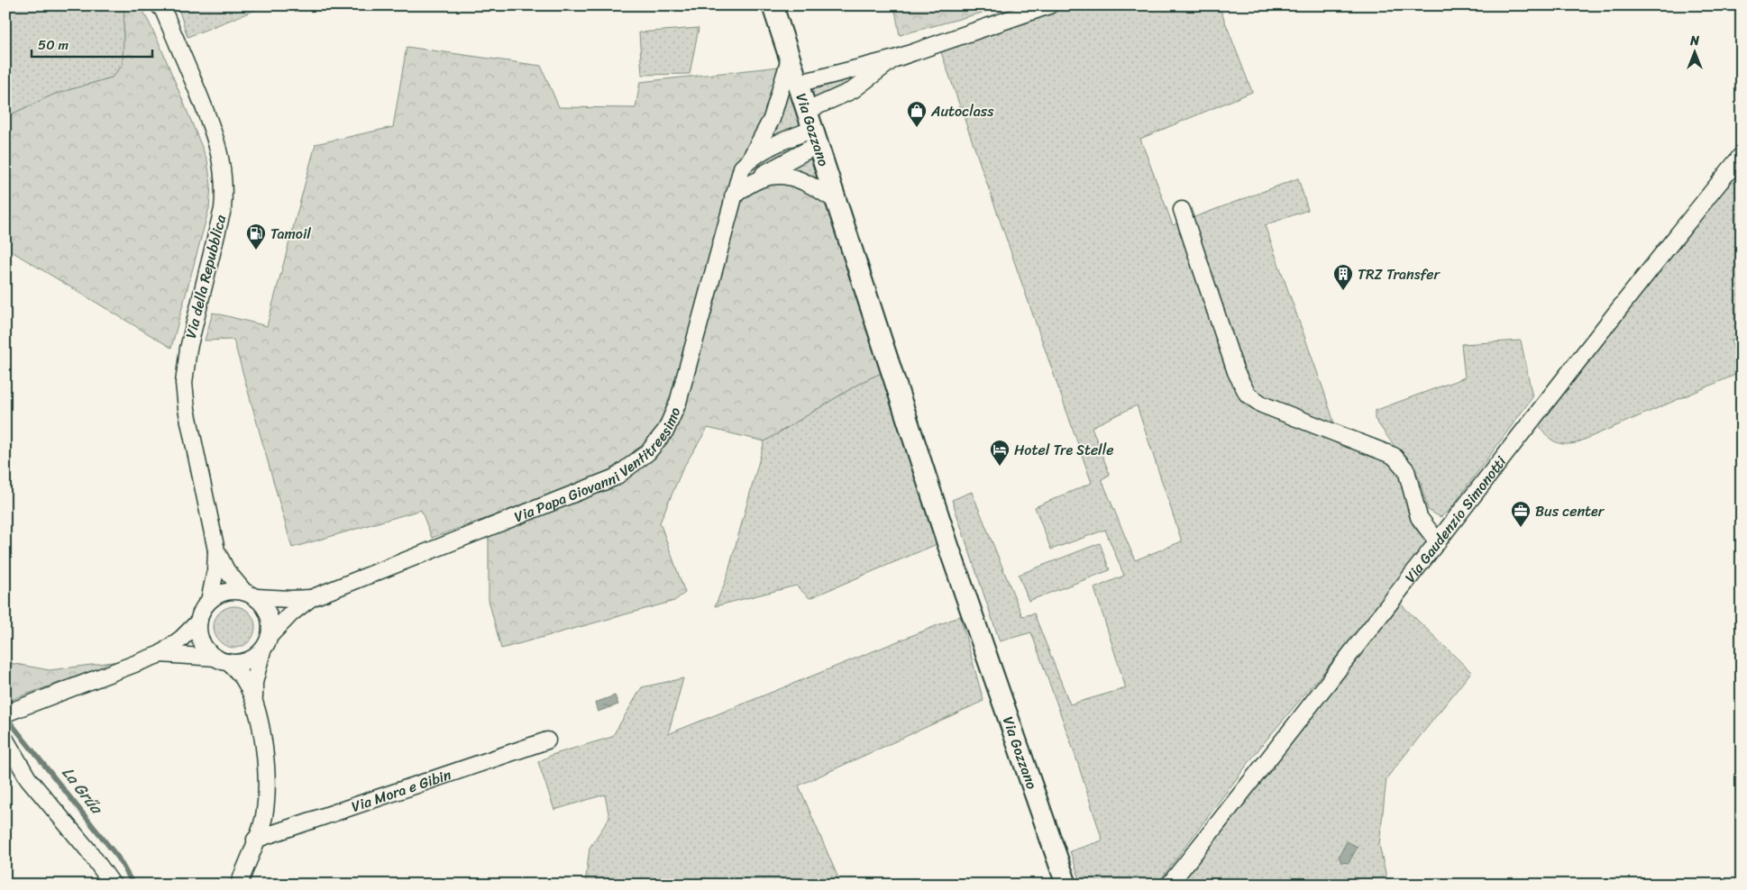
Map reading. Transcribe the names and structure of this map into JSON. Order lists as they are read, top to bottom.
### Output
{
  "streets": {
    "main road": ["Via Gozzano"],
    "street": [
      "Via della Repubblica",
      "Via Papa Giovanni Ventitreesimo",
      "Via Gaudenzio Simonotti",
      "Via Mora e Gibin"
    ]
  },
  "crossings": [
    ["Via Gozzano", "Via Papa Giovanni Ventitreesimo"],
    ["Via della Repubblica", "Via Papa Giovanni Ventitreesimo"]
  ],
  "water": ["La Grűa"],
  "places": {
    "shop": ["Autoclass"],
    "fuel station": ["Tamoil"],
    "building": ["TRZ Transfer"],
    "hotel": ["Hotel Tre Stelle"],
    "office": ["Bus center"]
  },
  "scale_bar": "50 m",
  "north": "top"
}
